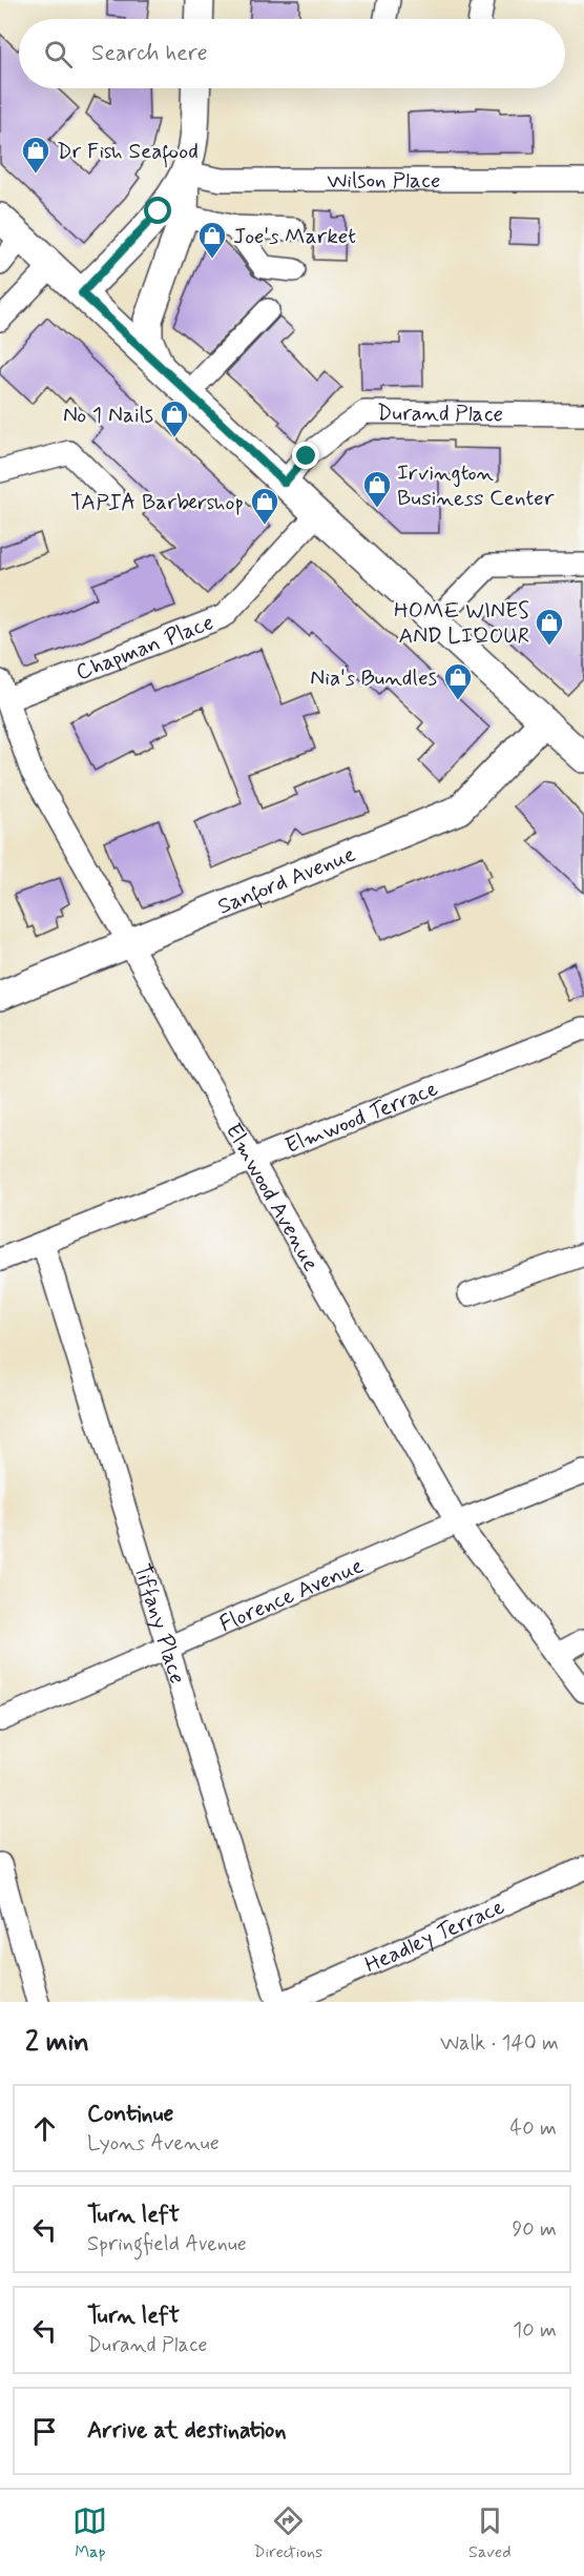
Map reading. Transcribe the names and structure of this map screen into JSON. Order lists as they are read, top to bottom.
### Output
{
  "streets": {
    "main road": ["Sanford Avenue"],
    "street": [
      "Wilson Place",
      "Durand Place",
      "Chapman Place",
      "Elmwood Terrace",
      "Elmwood Avenue",
      "Florence Avenue",
      "Tiffany Place",
      "Headley Terrace"
    ]
  },
  "crossings": [
    ["Chapman Place", "Elmwood Avenue"],
    ["Sanford Avenue", "Elmwood Avenue"],
    ["Elmwood Terrace", "Elmwood Avenue"],
    ["Elmwood Terrace", "Tiffany Place"],
    ["Elmwood Avenue", "Florence Avenue"],
    ["Florence Avenue", "Tiffany Place"]
  ],
  "places": {
    "shop": [
      "Dr Fish Seafood",
      "Joe's Market",
      "No 1 Nails",
      "Irvington Business Center",
      "TAPIA Barbershop",
      "HOME WINES AND LIQOUR",
      "Nia's Bundles"
    ]
  },
  "page": {
    "search": "Search here",
    "heading": ["2 min", "Walk · 140 m"],
    "list": [
      ["Continue", "Lyons Avenue", "40 m"],
      ["Turn left", "Springfield Avenue", "90 m"],
      ["Turn left", "Durand Place", "10 m"],
      "Arrive at destination"
    ],
    "nav": ["Map", "Directions", "Saved"]
  }
}
